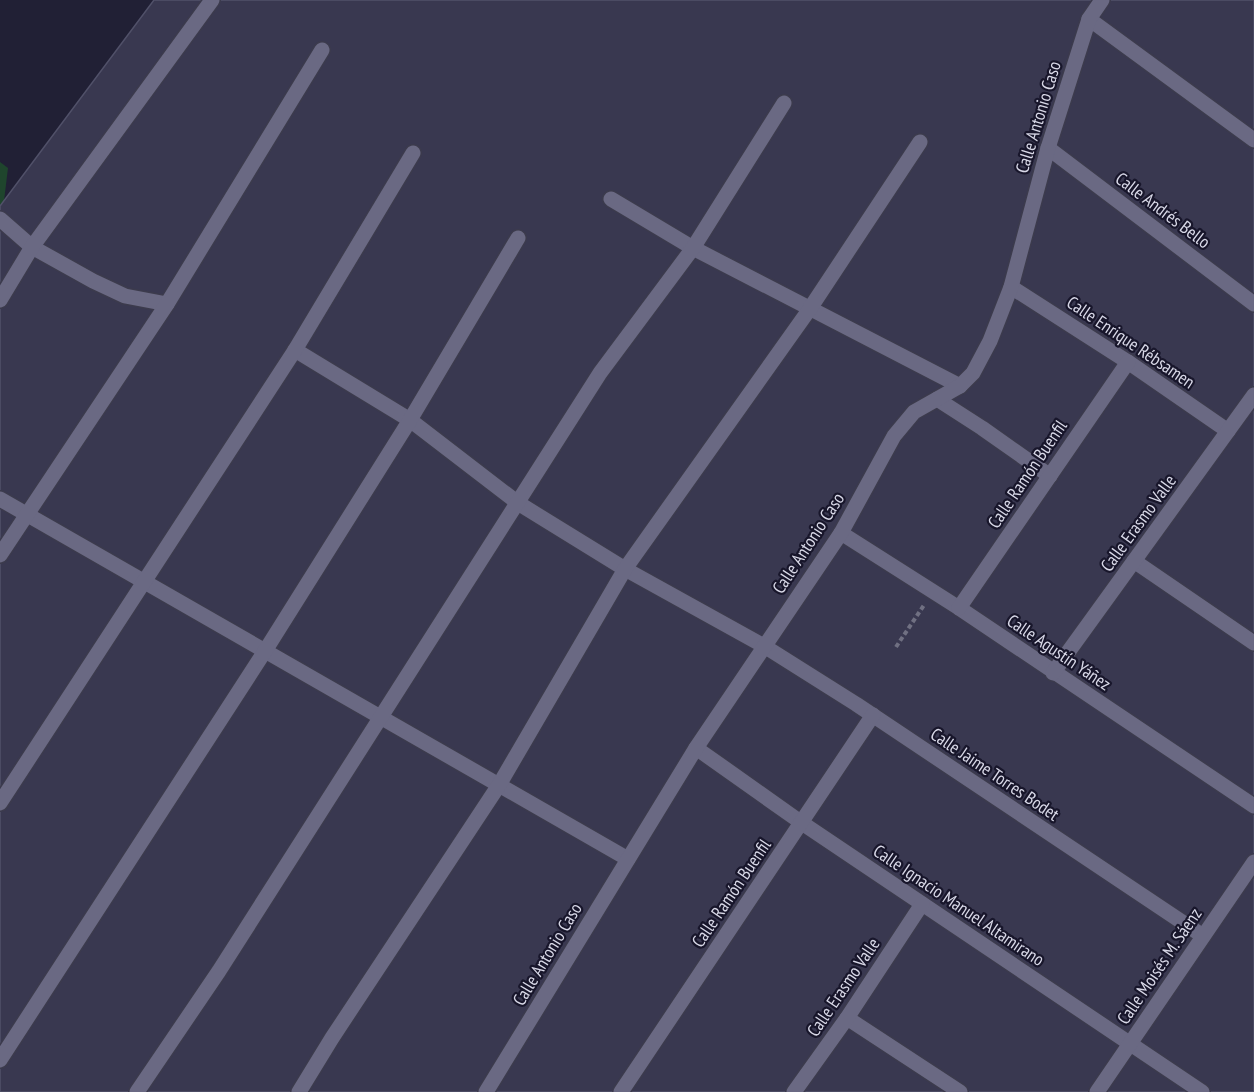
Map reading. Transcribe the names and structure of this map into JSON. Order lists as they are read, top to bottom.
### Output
{
  "streets": {
    "street": [
      "Calle Antonio Caso",
      "Calle Andrés Bello",
      "Calle Enrique Rébsamen",
      "Calle Ramón Buenfil",
      "Calle Erasmo Valle",
      "Calle Agustín Yáñez",
      "Calle Jaime Torres Bodet",
      "Calle Ignacio Manuel Altamirano",
      "Calle Moisés M. Sáenz"
    ]
  },
  "crossings": [
    ["Calle Antonio Caso", "Calle Andrés Bello"],
    ["Calle Antonio Caso", "Calle Enrique Rébsamen"],
    ["Calle Antonio Caso", "Calle Agustín Yáñez"],
    ["Calle Antonio Caso", "Calle Jaime Torres Bodet"],
    ["Calle Antonio Caso", "Calle Ignacio Manuel Altamirano"],
    ["Calle Enrique Rébsamen", "Calle Ramón Buenfil"],
    ["Calle Enrique Rébsamen", "Calle Erasmo Valle"],
    ["Calle Ramón Buenfil", "Calle Agustín Yáñez"],
    ["Calle Ramón Buenfil", "Calle Jaime Torres Bodet"],
    ["Calle Ramón Buenfil", "Calle Ignacio Manuel Altamirano"],
    ["Calle Erasmo Valle", "Calle Agustín Yáñez"],
    ["Calle Erasmo Valle", "Calle Ignacio Manuel Altamirano"],
    ["Calle Jaime Torres Bodet", "Calle Moisés M. Sáenz"],
    ["Calle Ignacio Manuel Altamirano", "Calle Moisés M. Sáenz"]
  ]
}
